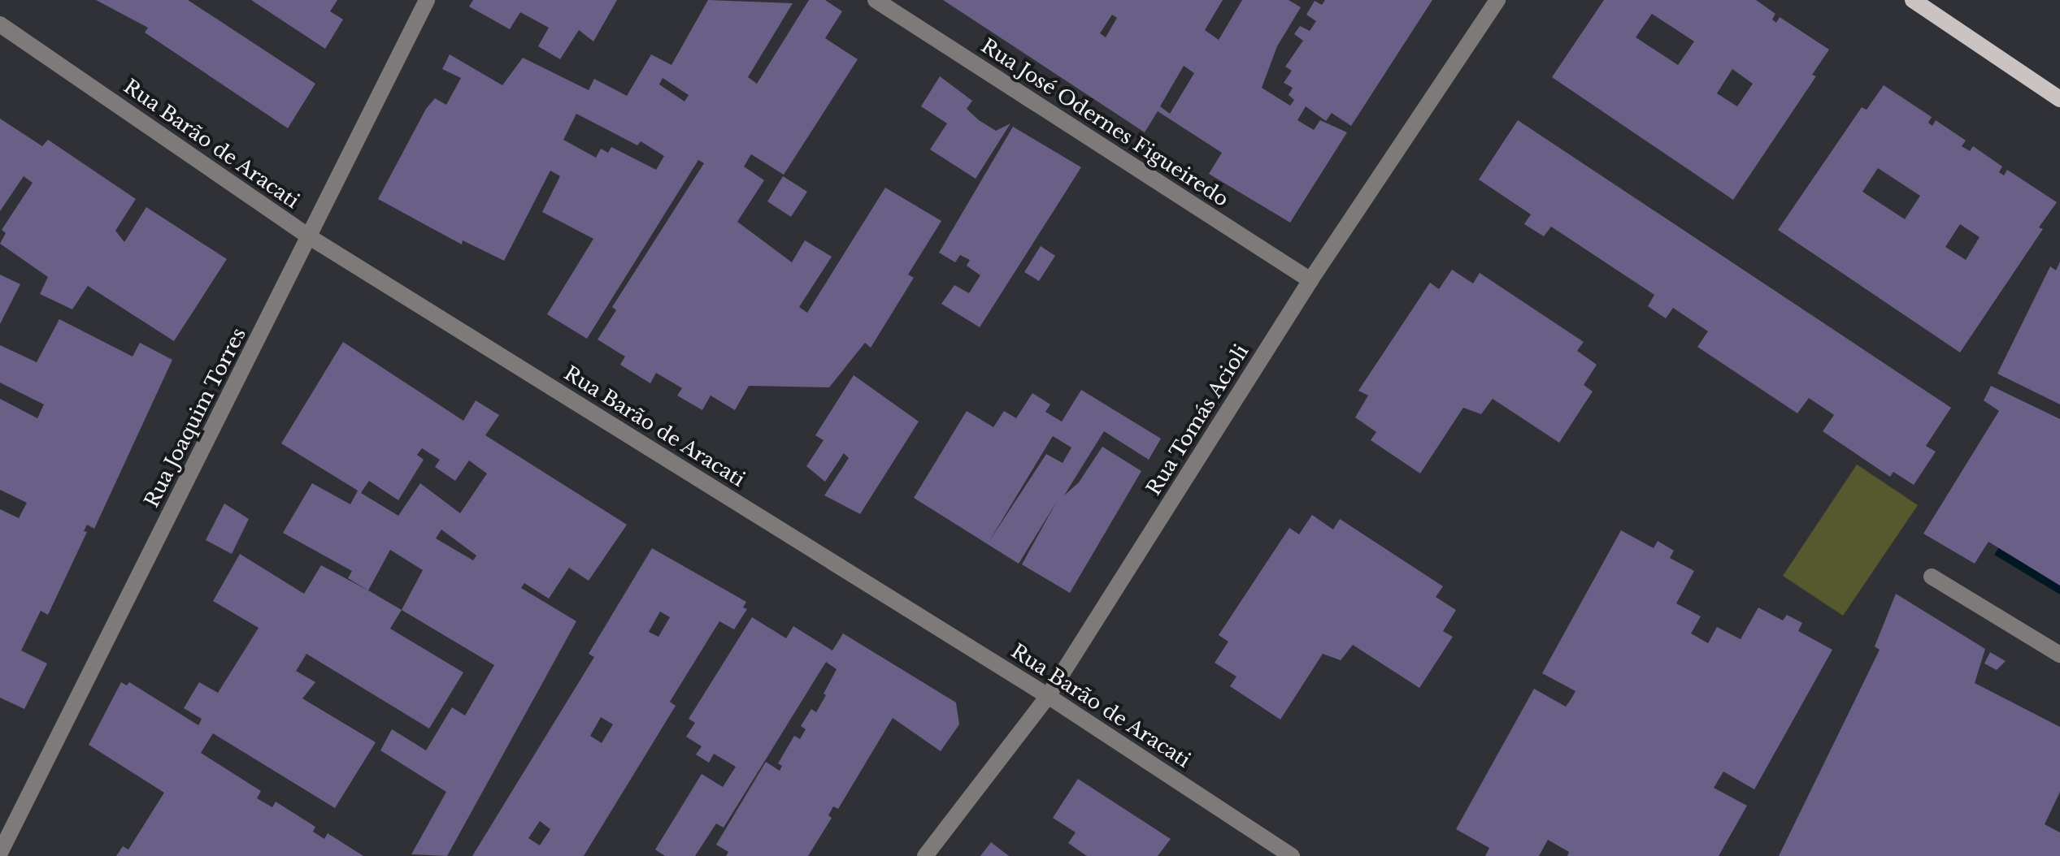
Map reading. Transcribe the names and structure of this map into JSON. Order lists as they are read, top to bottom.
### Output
{
  "streets": {
    "street": [
      "Rua José Odernes Figueiredo",
      "Rua Barão de Aracati",
      "Rua Joaquim Torres",
      "Rua Tomás Acioli"
    ]
  },
  "crossings": [
    ["Rua José Odernes Figueiredo", "Rua Tomás Acioli"],
    ["Rua Barão de Aracati", "Rua Joaquim Torres"],
    ["Rua Barão de Aracati", "Rua Tomás Acioli"]
  ]
}
